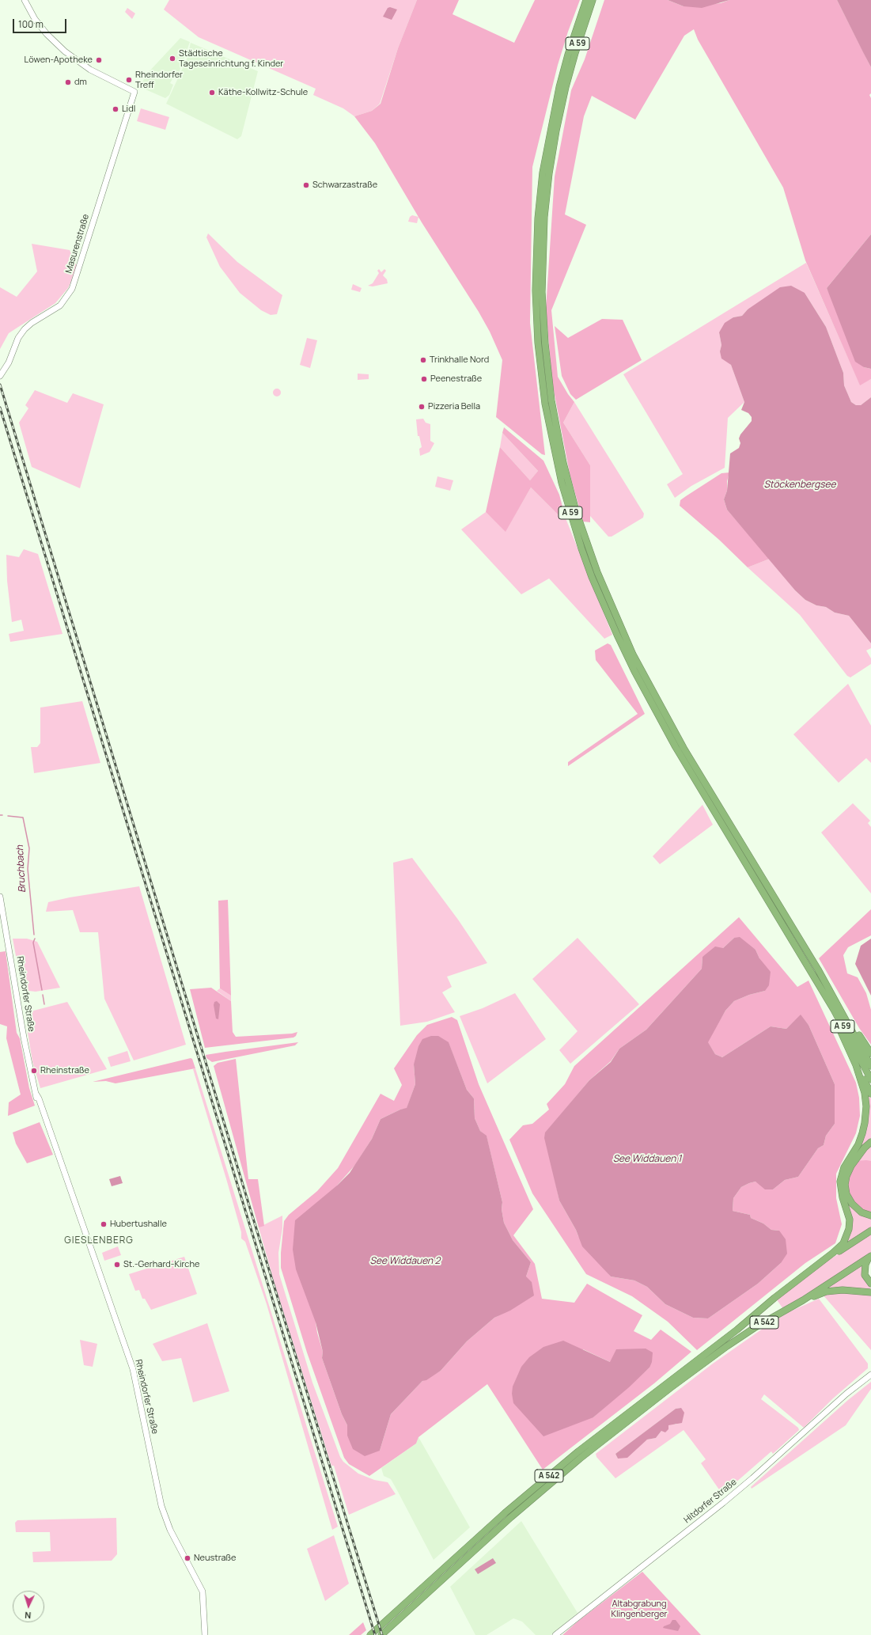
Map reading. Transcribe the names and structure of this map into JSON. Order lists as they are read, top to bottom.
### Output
{
  "streets": {
    "highway": ["A 59", "A 542"],
    "main road": ["Masurenstraße", "Rheindorfer Straße", "Hitdorfer Straße"]
  },
  "districts": ["GIESLENBERG"],
  "water": [
    "Stöckenbergsee",
    "Bruchbach",
    "See Widdauen 1",
    "See Widdauen 2"
  ],
  "parks": ["Altabgrabung Klingenberger"],
  "places": [
    "Städtische Tageseinrichtung f. Kinder",
    "Löwen-Apotheke",
    "Rheindorfer Treff",
    "dm",
    "Käthe-Kollwitz-Schule",
    "Lidl",
    "Schwarzastraße",
    "Trinkhalle Nord",
    "Peenestraße",
    "Pizzeria Bella",
    "Rheinstraße",
    "Hubertushalle",
    "St.-Gerhard-Kirche",
    "Neustraße"
  ],
  "scale_bar": "100 m",
  "north": "bottom"
}
